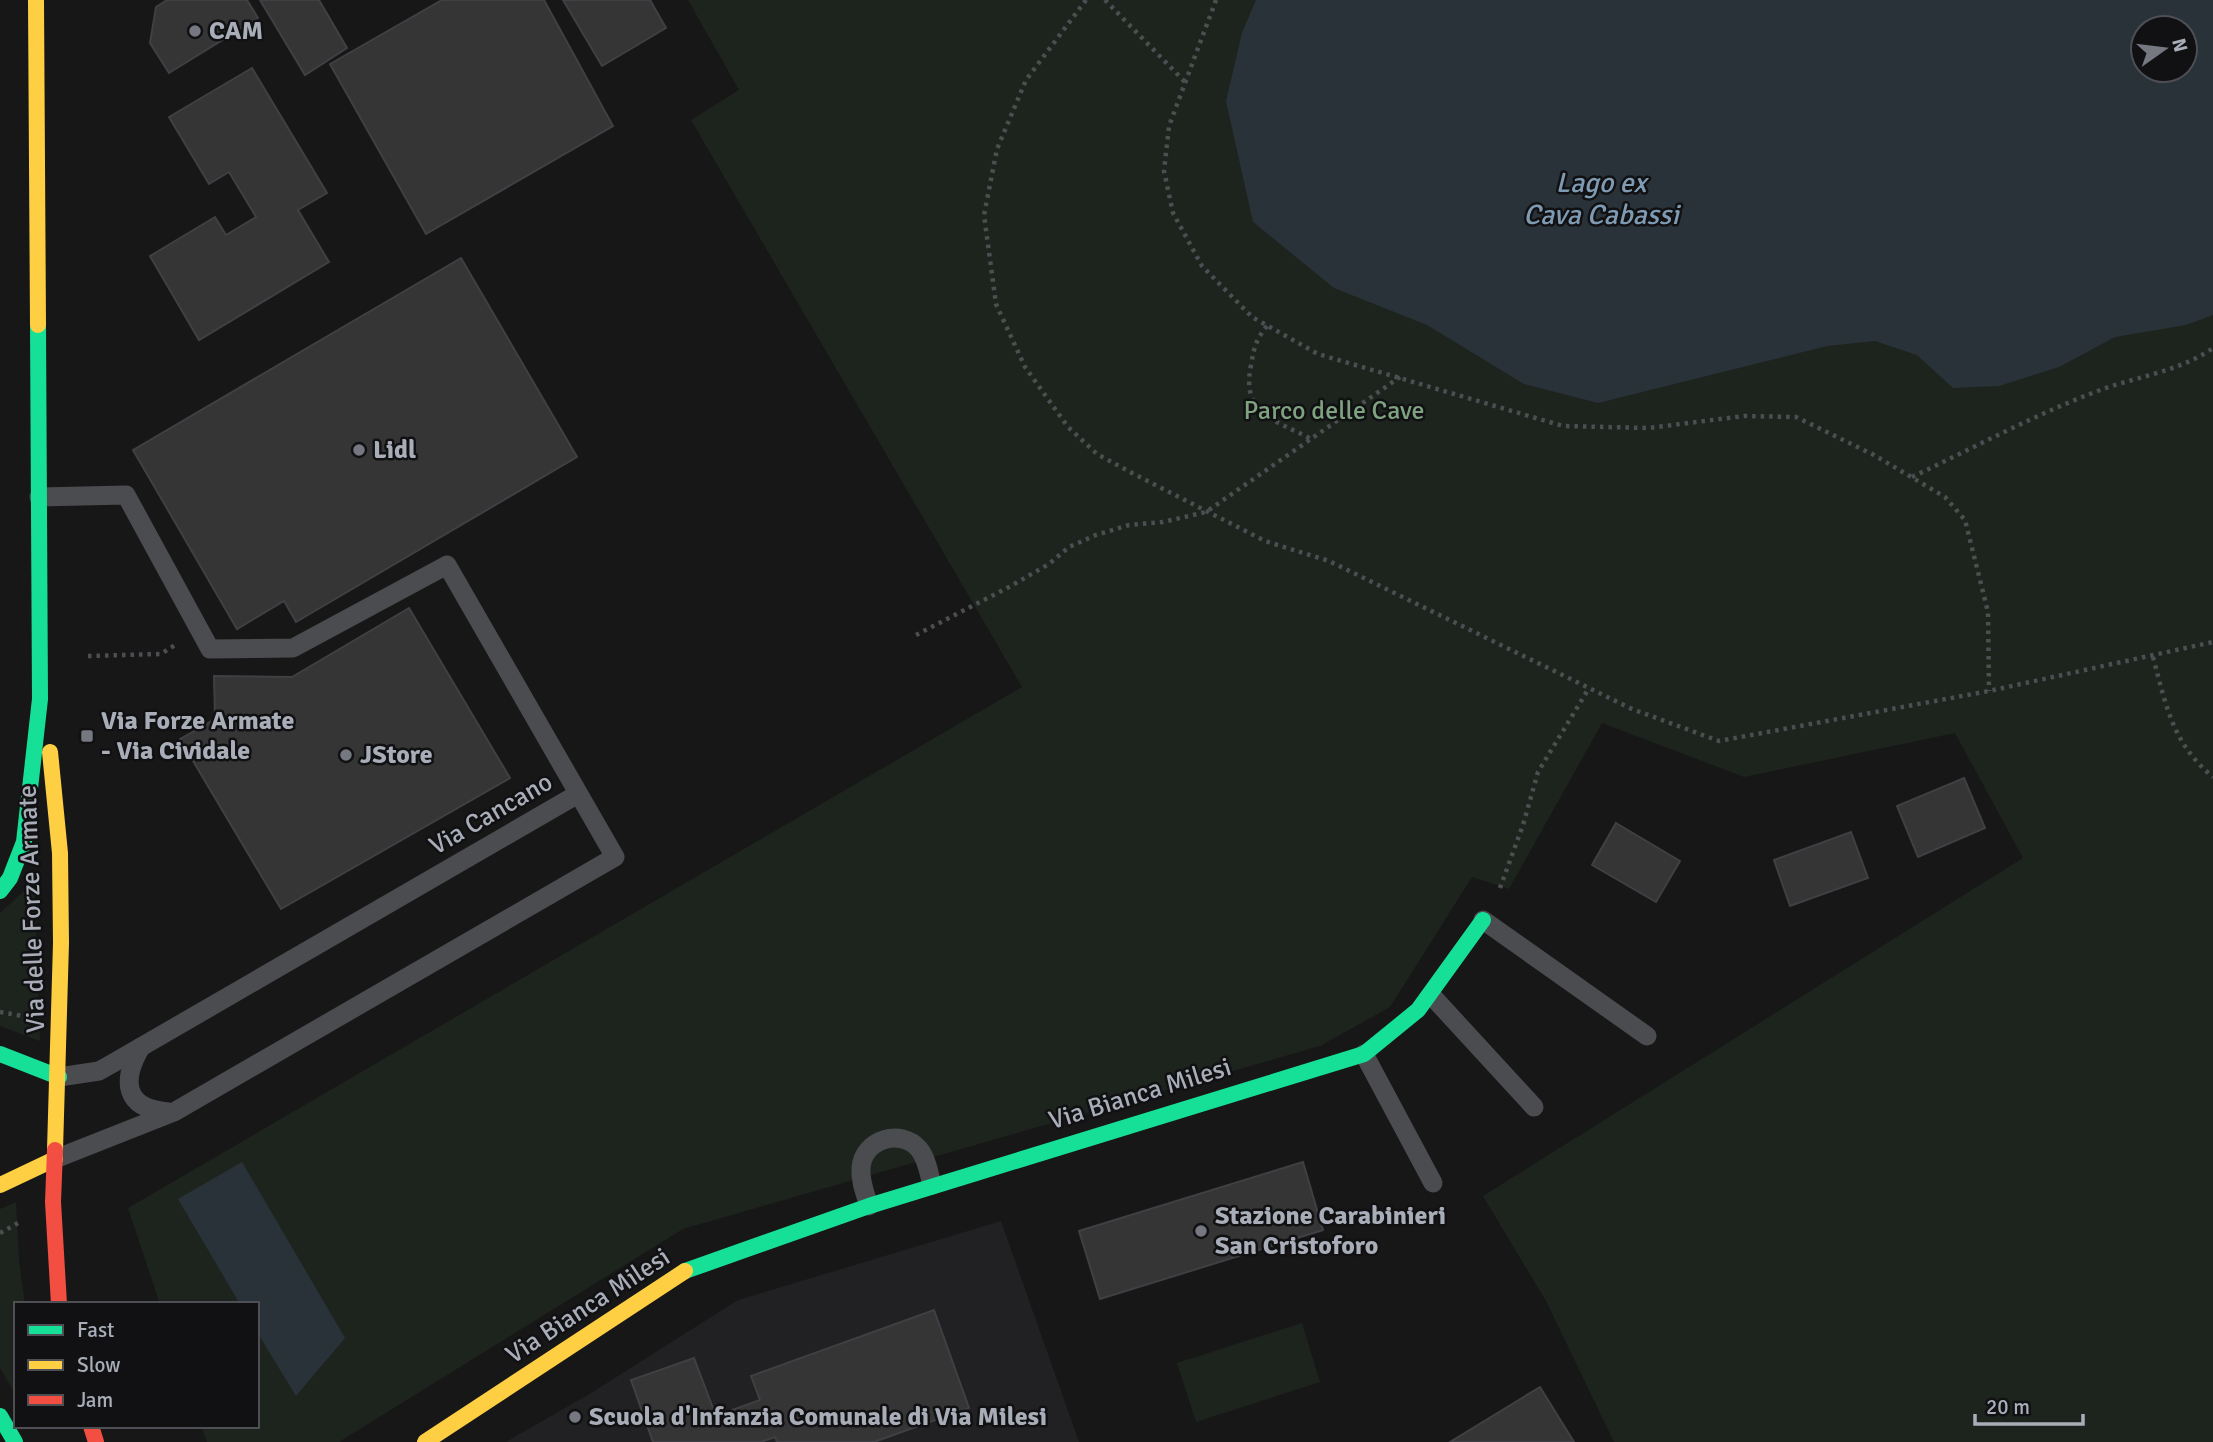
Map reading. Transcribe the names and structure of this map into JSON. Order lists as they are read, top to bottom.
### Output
{
  "streets": {
    "street": ["Via delle Forze Armate", "Via Bianca Milesi"],
    "lane": ["Via Cancano"]
  },
  "crossings": [
    ["Via Cancano", "Via delle Forze Armate"]
  ],
  "water": ["Lago ex Cava Cabassi"],
  "parks": ["Parco delle Cave"],
  "places": {
    "other": [
      "CAM",
      "Lidl",
      "JStore",
      "Stazione Carabinieri San Cristoforo",
      "Scuola d'Infanzia Comunale di Via Milesi"
    ],
    "transit": ["Via Forze Armate - Via Cividale"]
  },
  "legend": ["Fast", "Slow", "Jam"],
  "scale_bar": "20 m",
  "north": "right"
}
